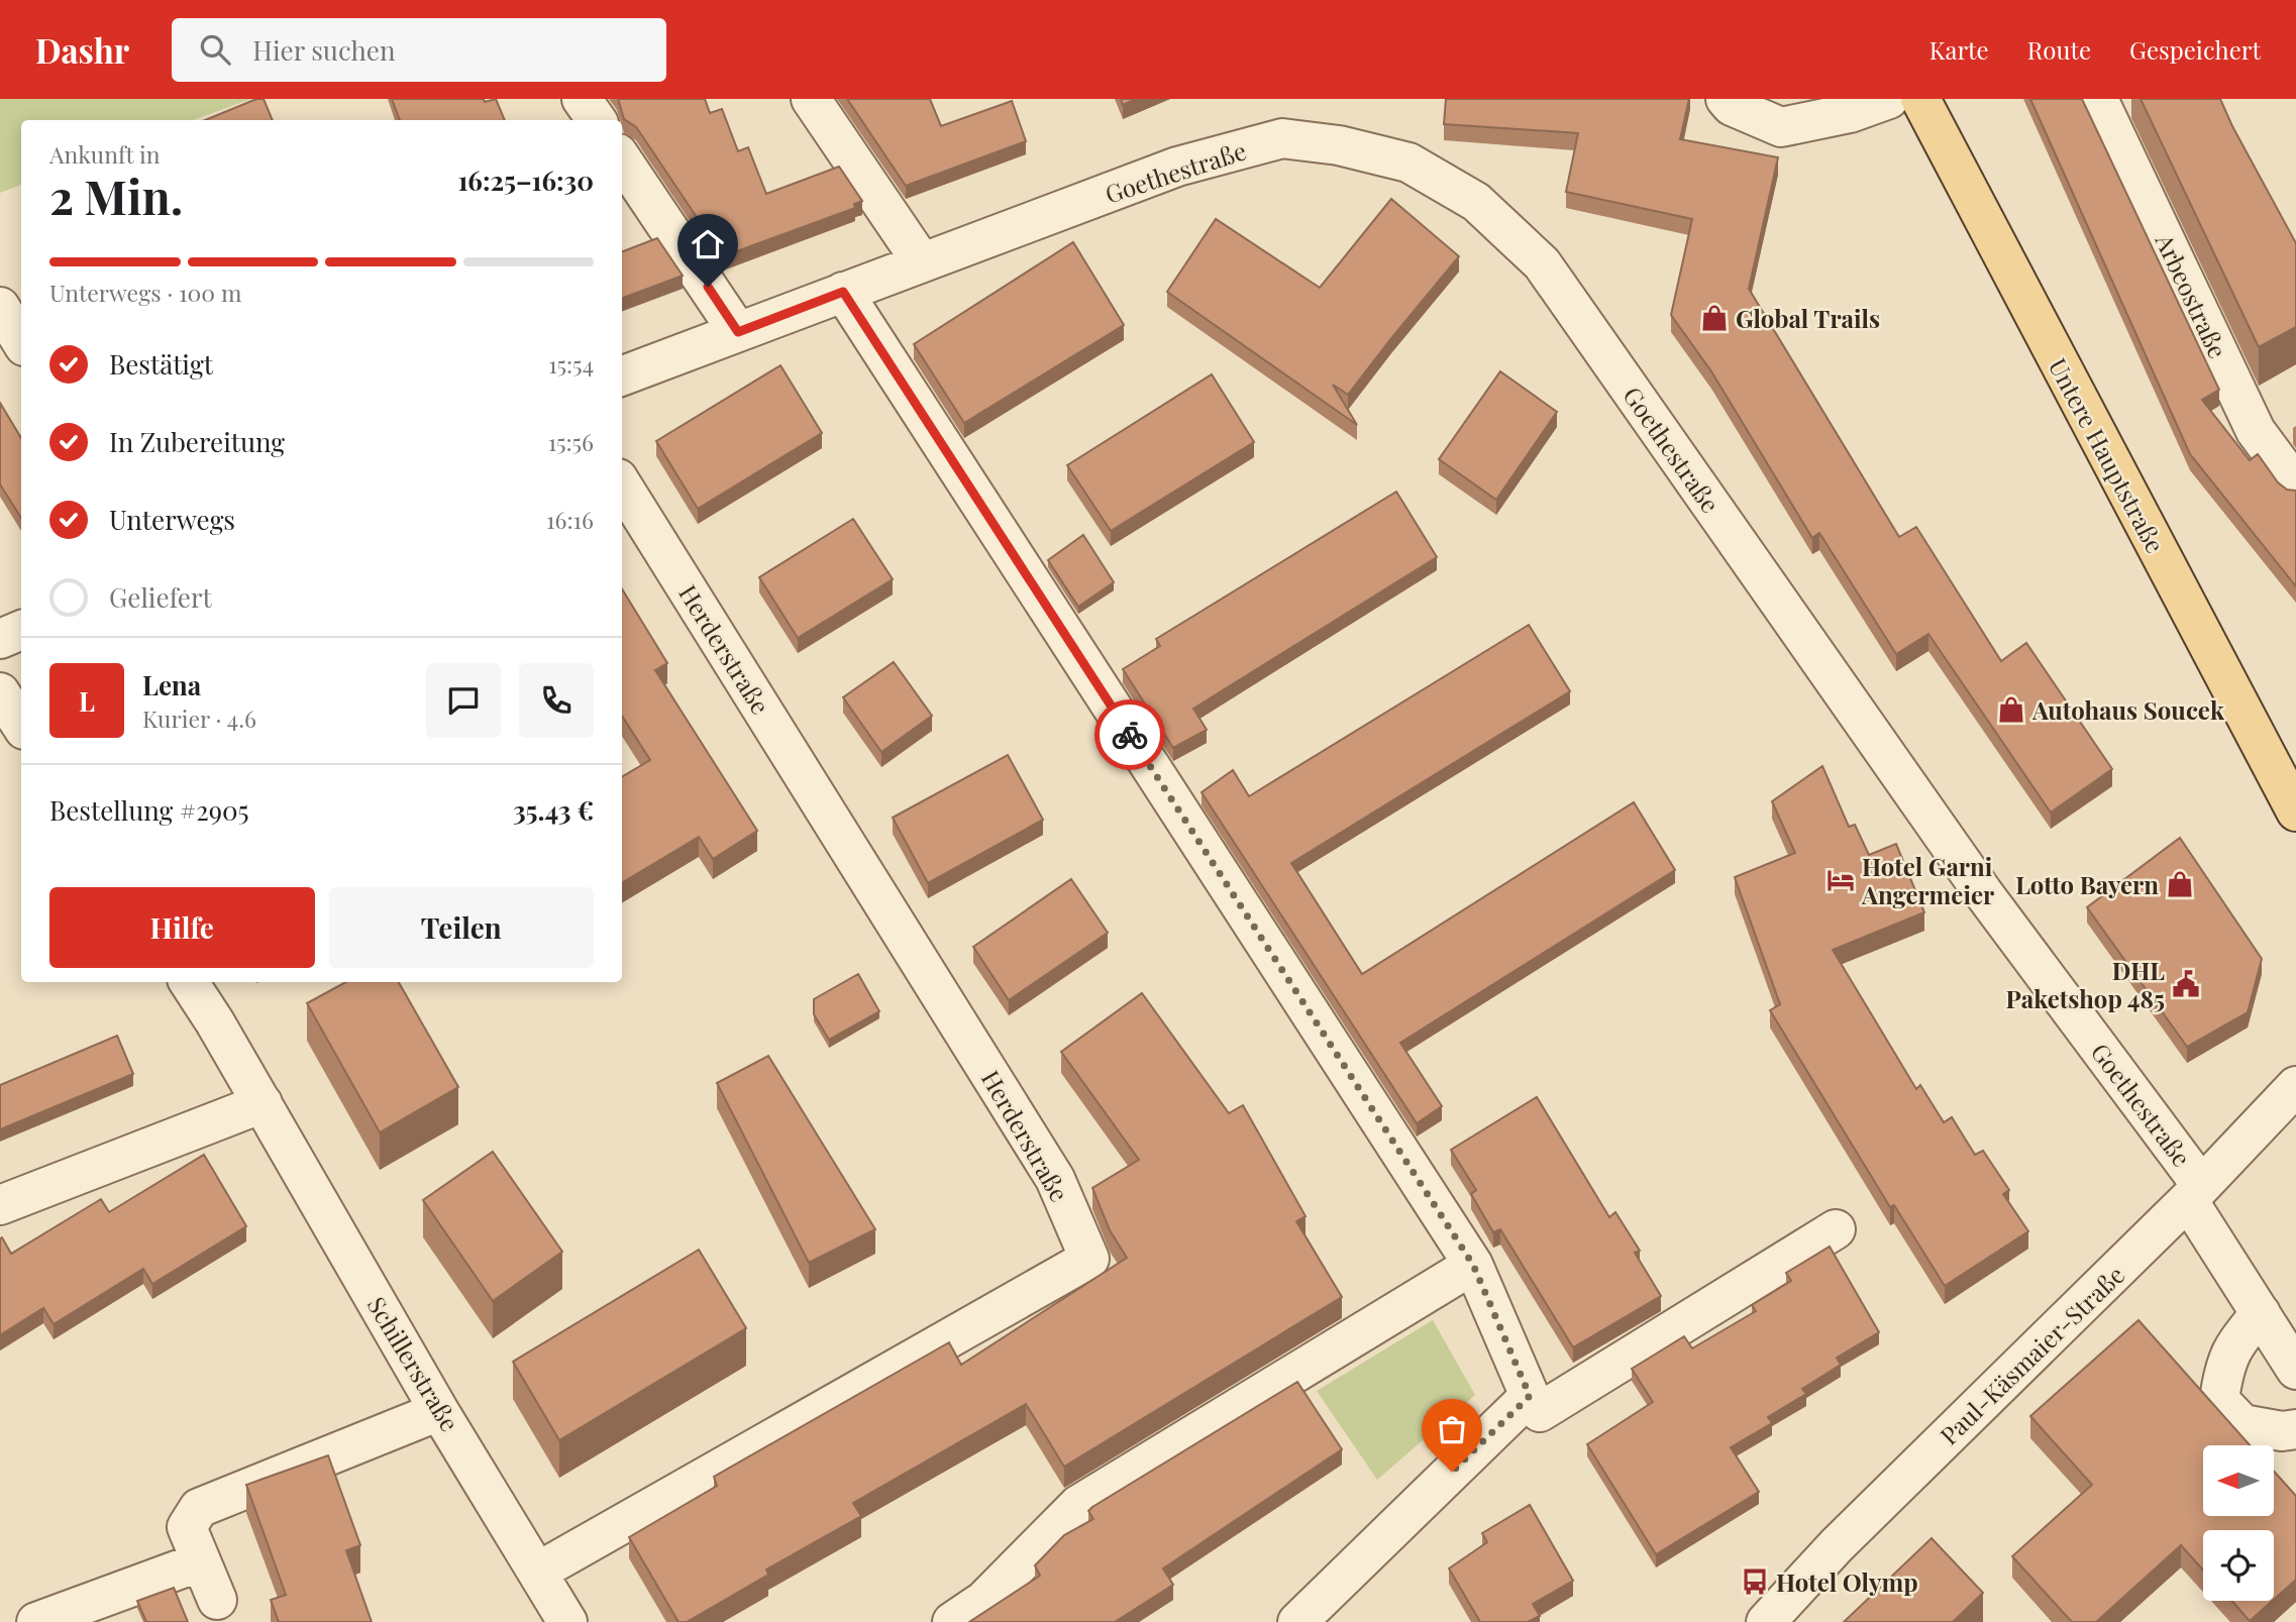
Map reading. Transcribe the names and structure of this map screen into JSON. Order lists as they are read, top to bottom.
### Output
{
  "streets": {
    "main road": ["Untere Hauptstraße"],
    "street": [
      "Goethestraße",
      "Arbeostraße",
      "Herderstraße",
      "Paul-Käsmaier-Straße",
      "Schillerstraße"
    ]
  },
  "crossings": [
    ["Goethestraße", "Paul-Käsmaier-Straße"],
    ["Herderstraße", "Schillerstraße"]
  ],
  "places": {
    "shop": ["Global Trails", "Autohaus Soucek", "Lotto Bayern"],
    "hotel": ["Hotel Garni Angermeier"],
    "public building": ["DHL Paketshop 485"],
    "bus stop": ["Hotel Olymp"]
  },
  "north": "left",
  "page": {
    "header": "Dashr",
    "search": "Hier suchen",
    "nav": ["Karte", "Route", "Gespeichert"],
    "heading": ["2 Min.", "Ankunft in", "16:25–16:30"],
    "panel": [
      "Lena",
      "Kurier · 4.6",
      "Bestellung #2905",
      "35.43 €"
    ],
    "bar": "Unterwegs · 100 m",
    "list": [
      ["Bestätigt", "15:54"],
      ["In Zubereitung", "15:56"],
      ["Unterwegs", "16:16"],
      "Geliefert"
    ],
    "round": "L",
    "buttons": ["Hilfe", "Teilen"]
  }
}
